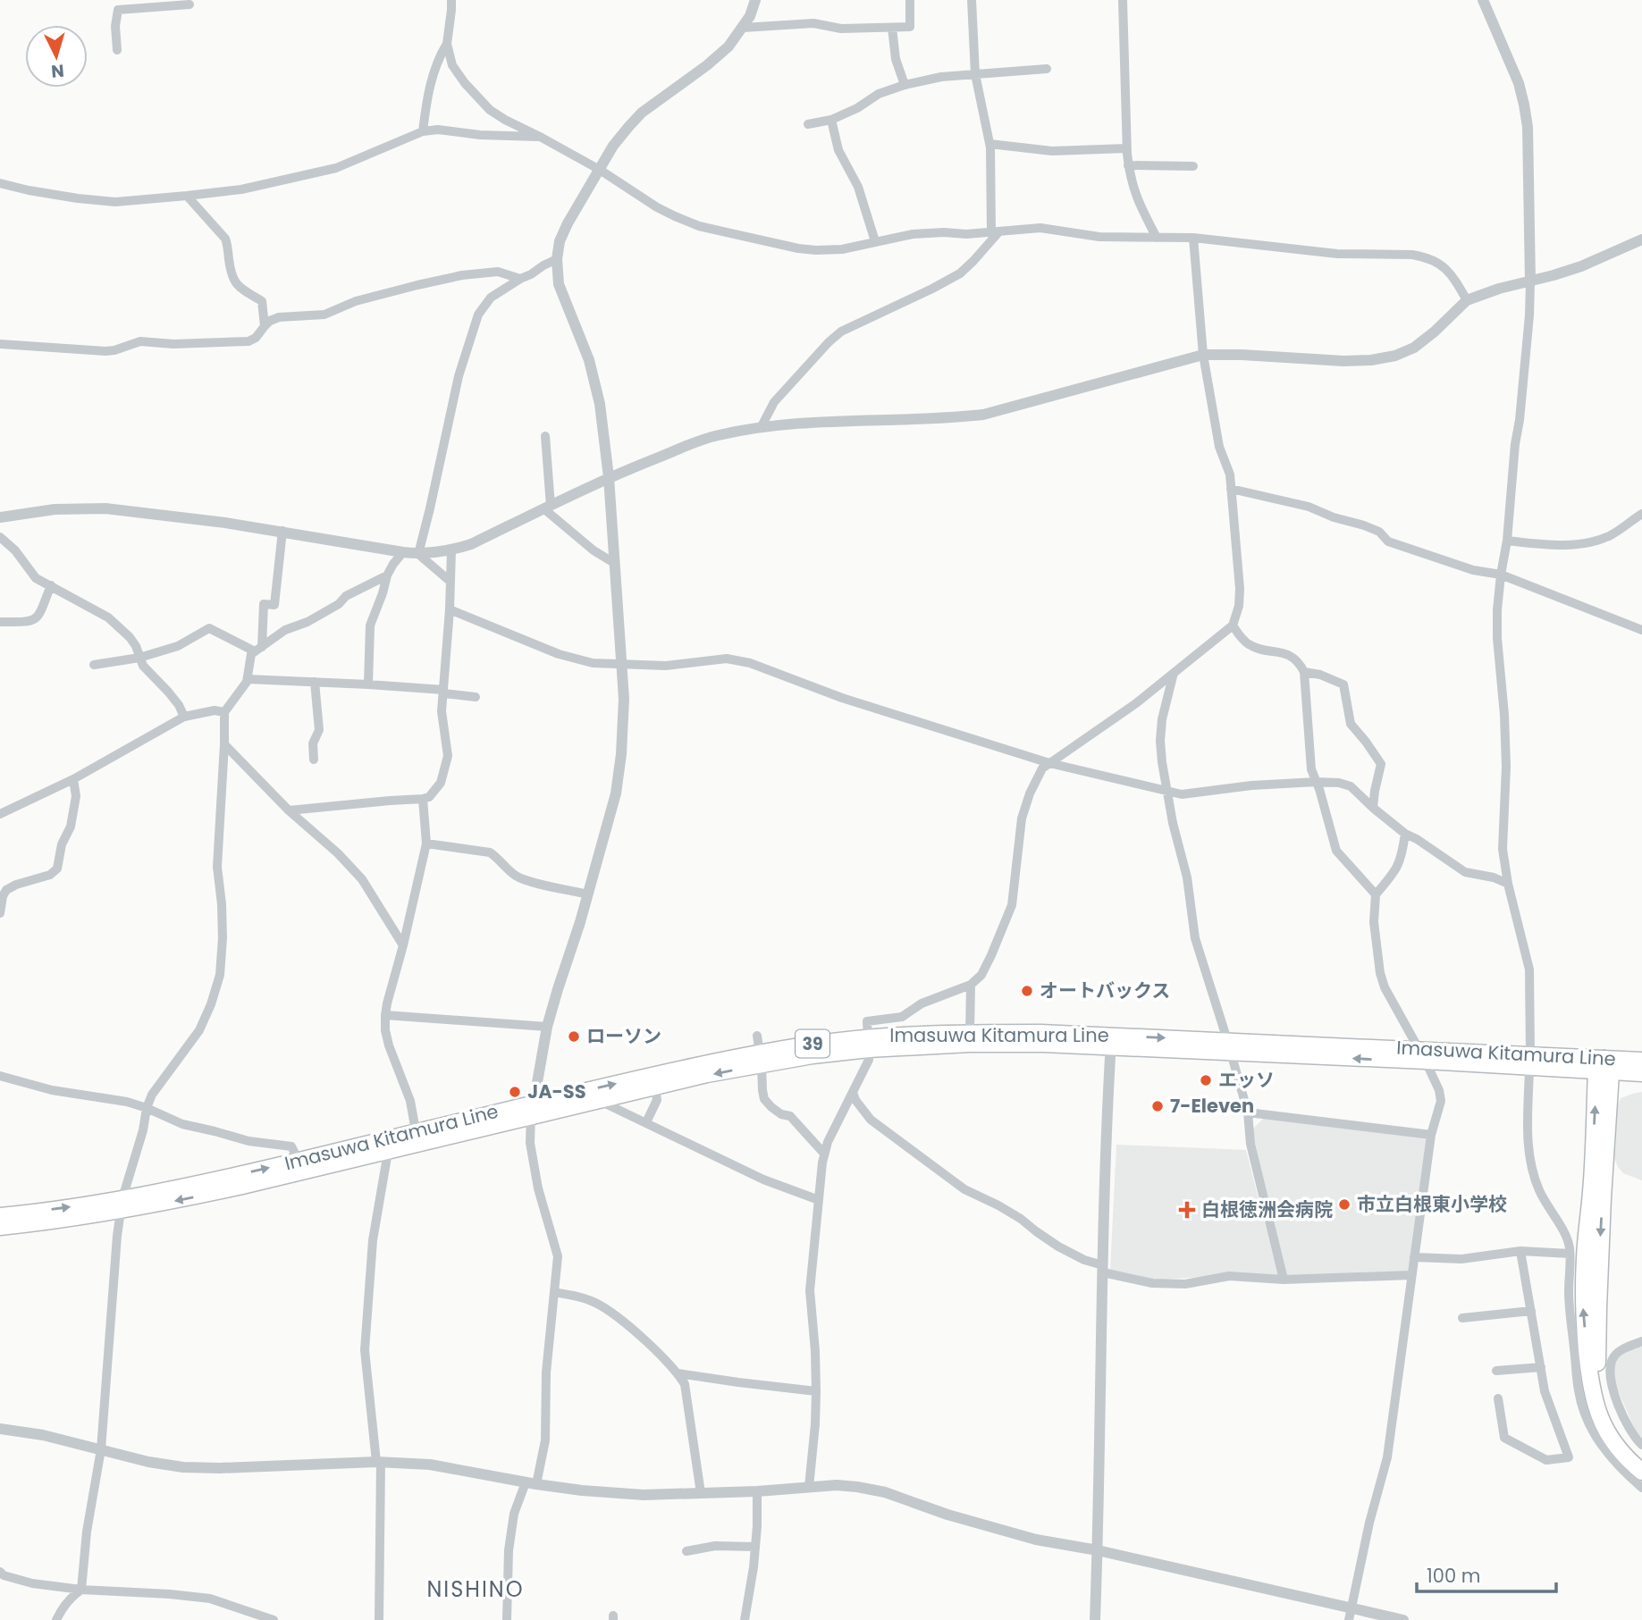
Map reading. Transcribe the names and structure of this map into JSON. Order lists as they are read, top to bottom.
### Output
{
  "streets": {
    "main road": ["Imasuwa Kitamura Line", "39"]
  },
  "districts": ["NISHINO"],
  "places": {
    "other": [
      "オートバックス",
      "ローソン",
      "エッソ",
      "JA-SS",
      "7-Eleven",
      "市立白根東小学校"
    ],
    "health": ["白根徳洲会病院"]
  },
  "scale_bar": "100 m",
  "north": "bottom"
}
